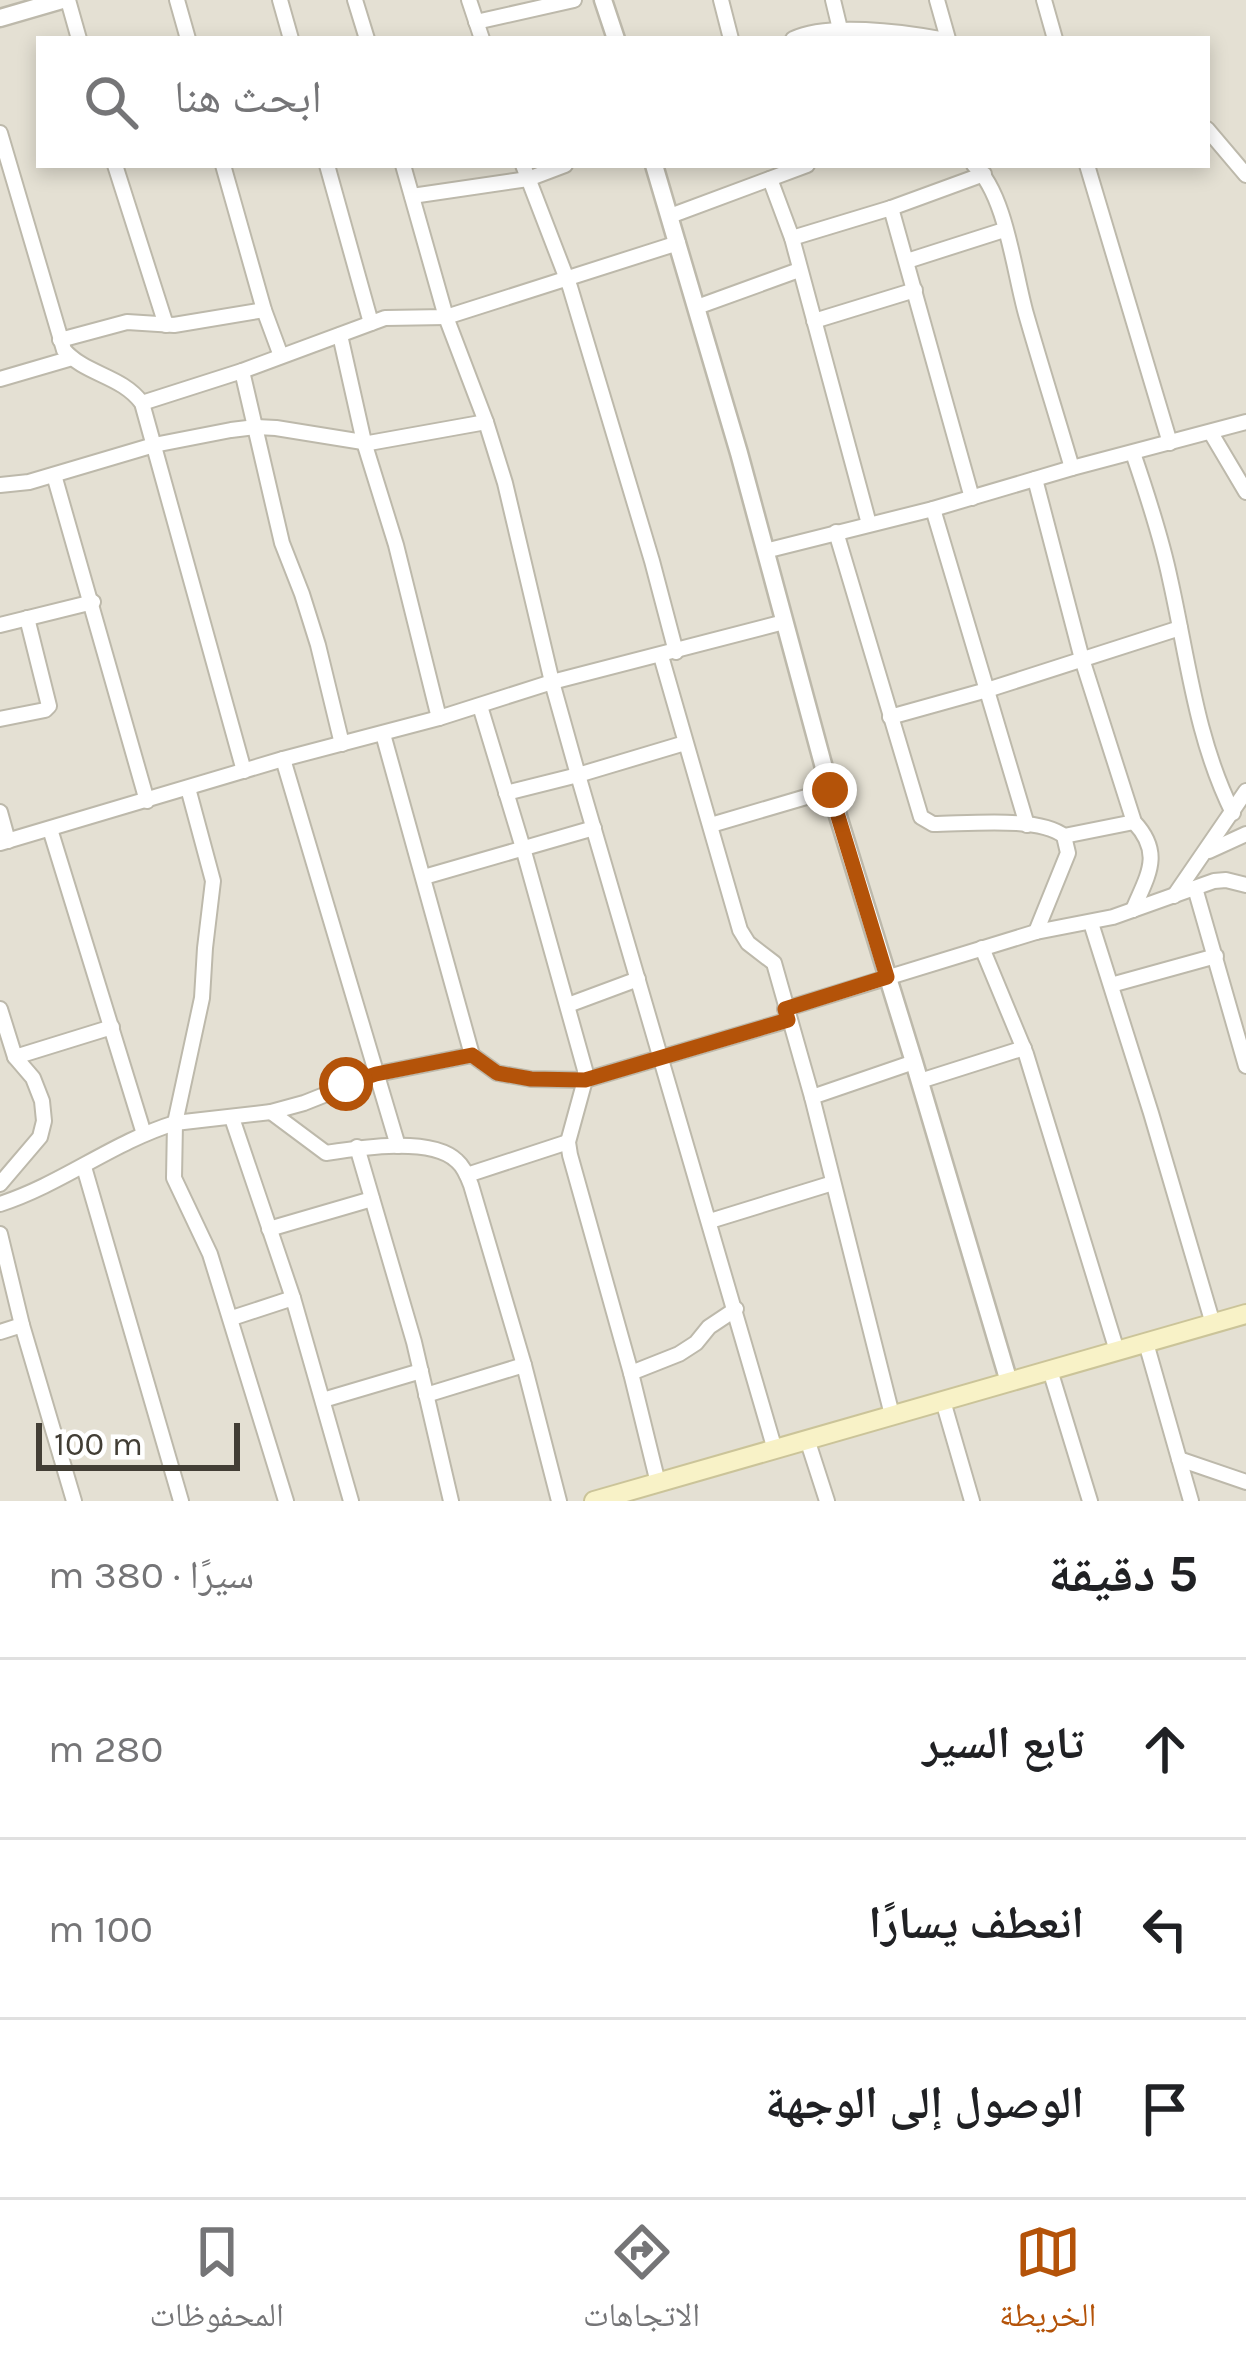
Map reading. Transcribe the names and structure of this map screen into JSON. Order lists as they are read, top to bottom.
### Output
{
  "scale_bar": "100 m",
  "page": {
    "search": "ابحث هنا",
    "scale": "100 m",
    "heading": ["5 دقيقة", "سيرًا · 380 m"],
    "list": [
      ["تابع السير", "280 m"],
      ["انعطف يسارًا", "100 m"],
      "الوصول إلى الوجهة"
    ],
    "nav": ["الخريطة", "الاتجاهات", "المحفوظات"]
  }
}
